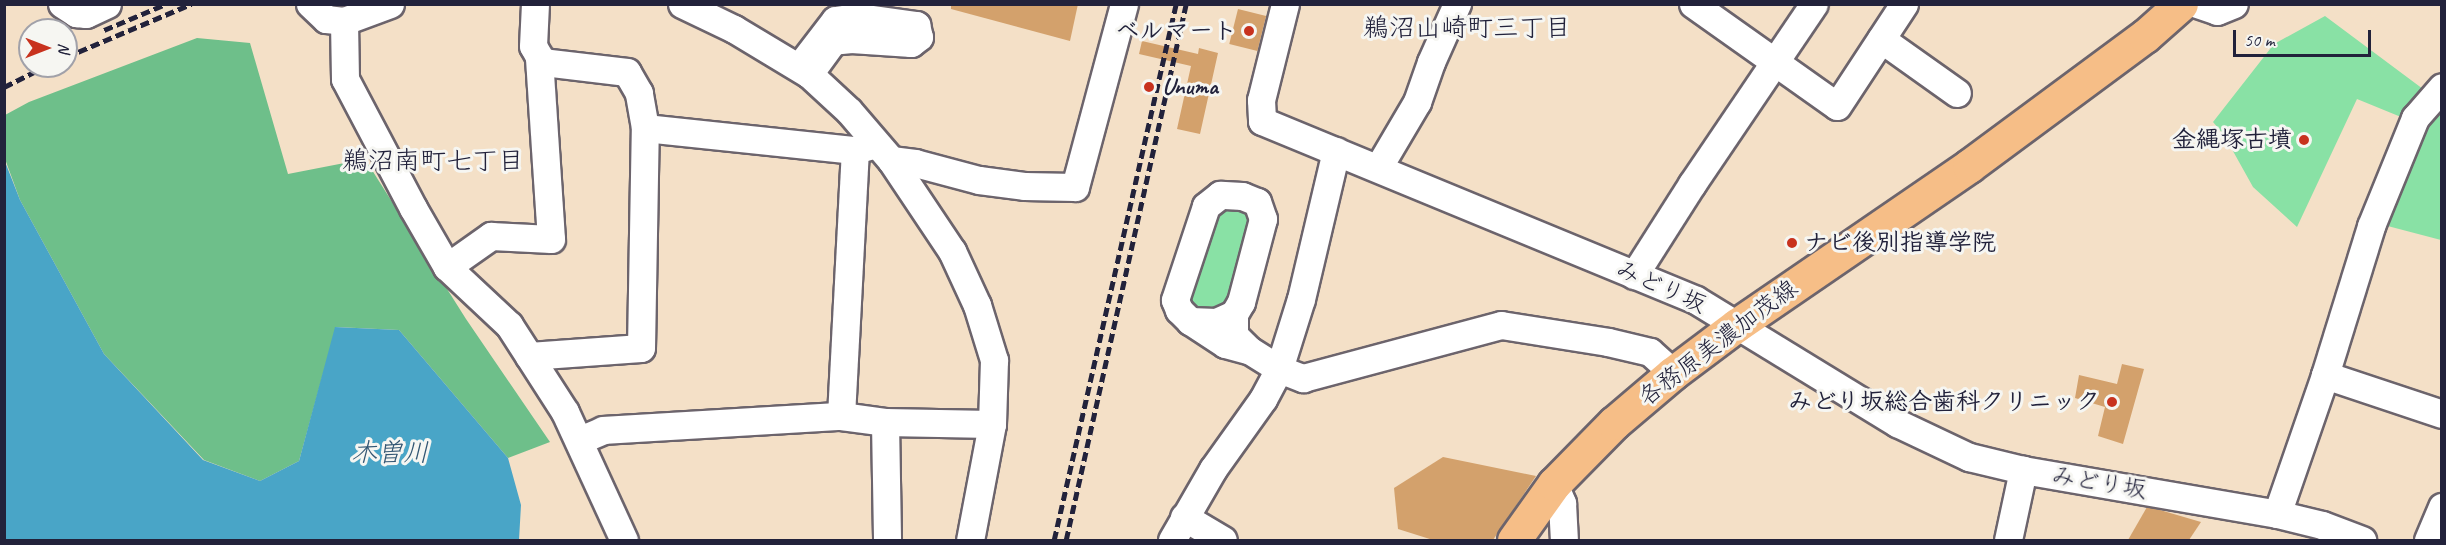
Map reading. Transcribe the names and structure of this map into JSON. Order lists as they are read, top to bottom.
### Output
{
  "streets": {
    "main road": ["各務原美濃加茂線"],
    "street": ["みどり坂"]
  },
  "crossings": [
    ["みどり坂", "各務原美濃加茂線"]
  ],
  "districts": ["鵜沼山崎町三丁目", "鵜沼南町七丁目"],
  "water": ["木曽川"],
  "places": [
    "ベルマート",
    "Unuma",
    "金縄塚古墳",
    "ナビ後別指導学院",
    "みどり坂総合歯科クリニック"
  ],
  "scale_bar": "50 m",
  "north": "right"
}
